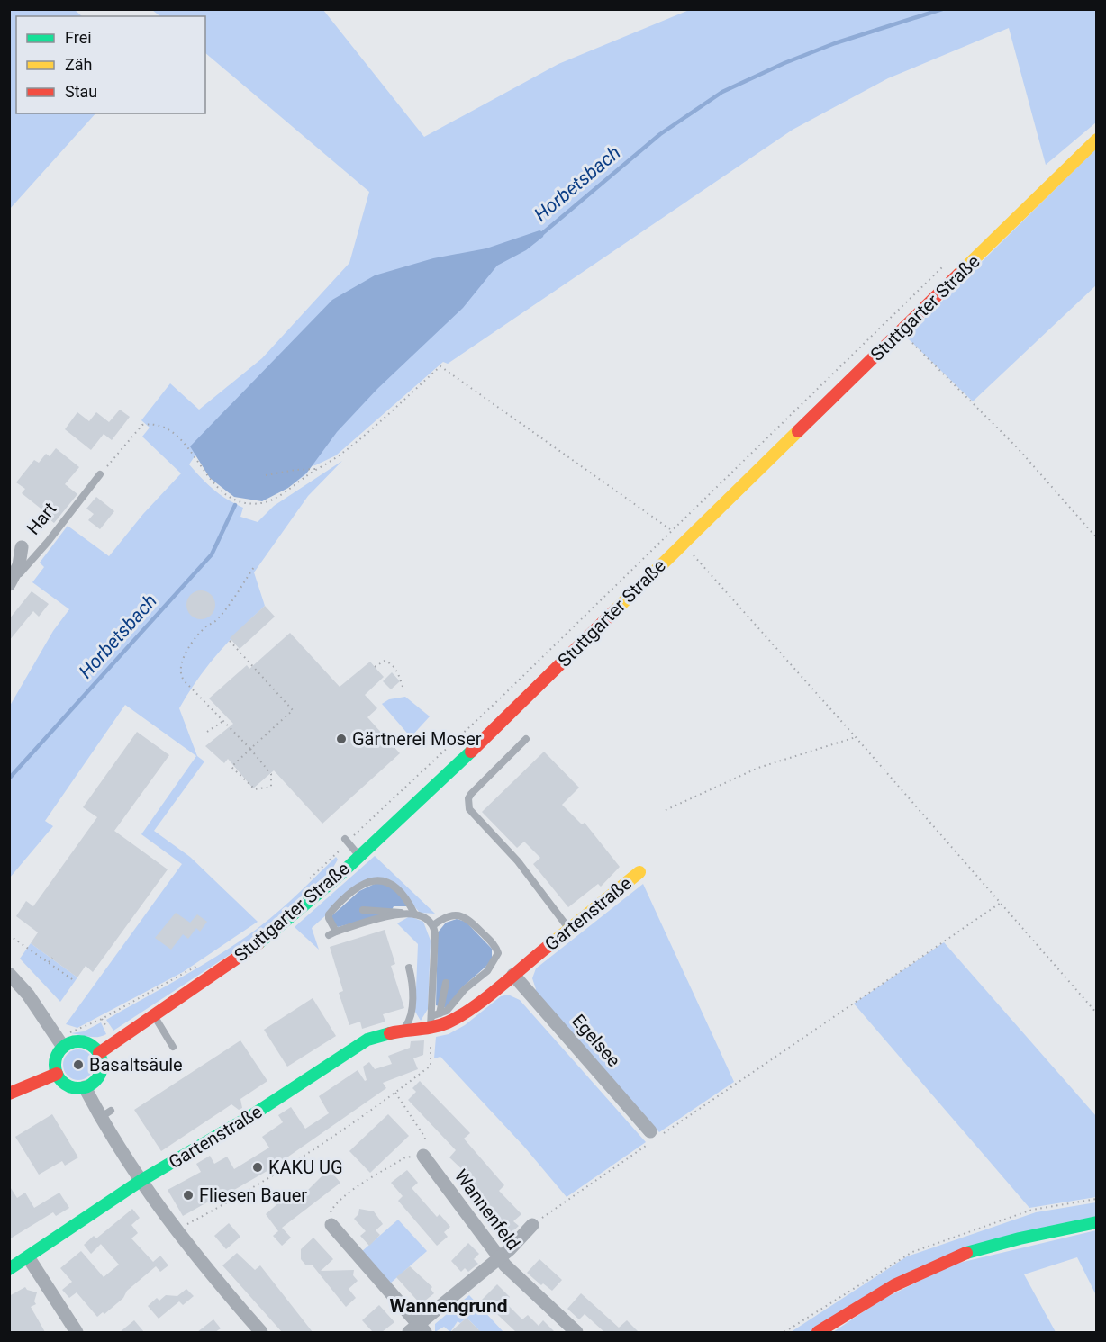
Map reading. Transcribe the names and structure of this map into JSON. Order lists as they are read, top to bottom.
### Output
{
  "streets": {
    "street": [
      "Stuttgarter Straße",
      "Hart",
      "Gartenstraße",
      "Egelsee",
      "Wannenfeld"
    ]
  },
  "crossings": [
    ["Gartenstraße", "Egelsee"]
  ],
  "districts": ["Wannengrund"],
  "water": ["Horbetsbach"],
  "places": [
    "Gärtnerei Moser",
    "Basaltsäule",
    "KAKU UG",
    "Fliesen Bauer"
  ],
  "legend": ["Frei", "Zäh", "Stau"]
}
